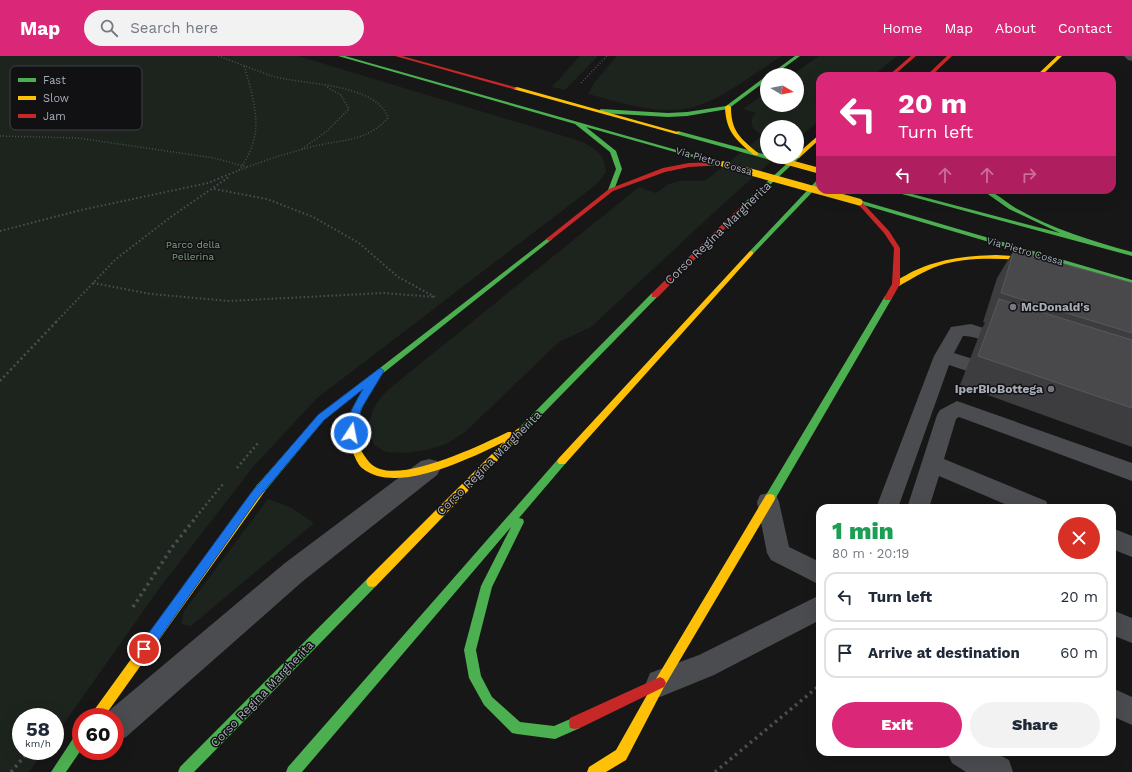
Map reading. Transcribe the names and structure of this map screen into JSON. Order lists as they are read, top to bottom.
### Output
{
  "streets": {
    "main road": ["Via Pietro Cossa", "Corso Regina Margherita"]
  },
  "parks": ["Parco della Pellerina"],
  "places": ["McDonald's", "IperBioBottega"],
  "legend": ["Fast", "Slow", "Jam"],
  "north": "right",
  "page": {
    "header": "Map",
    "search": "Search here",
    "nav": [
      "Home",
      "Map",
      "About",
      "Contact"
    ],
    "turn": ["20 m", "Turn left"],
    "heading": ["1 min", "80 m · 20:19"],
    "list": [
      {
        "name": "Turn left",
        "value": "20 m"
      },
      {
        "name": "Arrive at destination",
        "value": "60 m"
      }
    ],
    "buttons": ["Exit", "Share"],
    "speed": "58 km/h",
    "limit": "60"
  }
}
